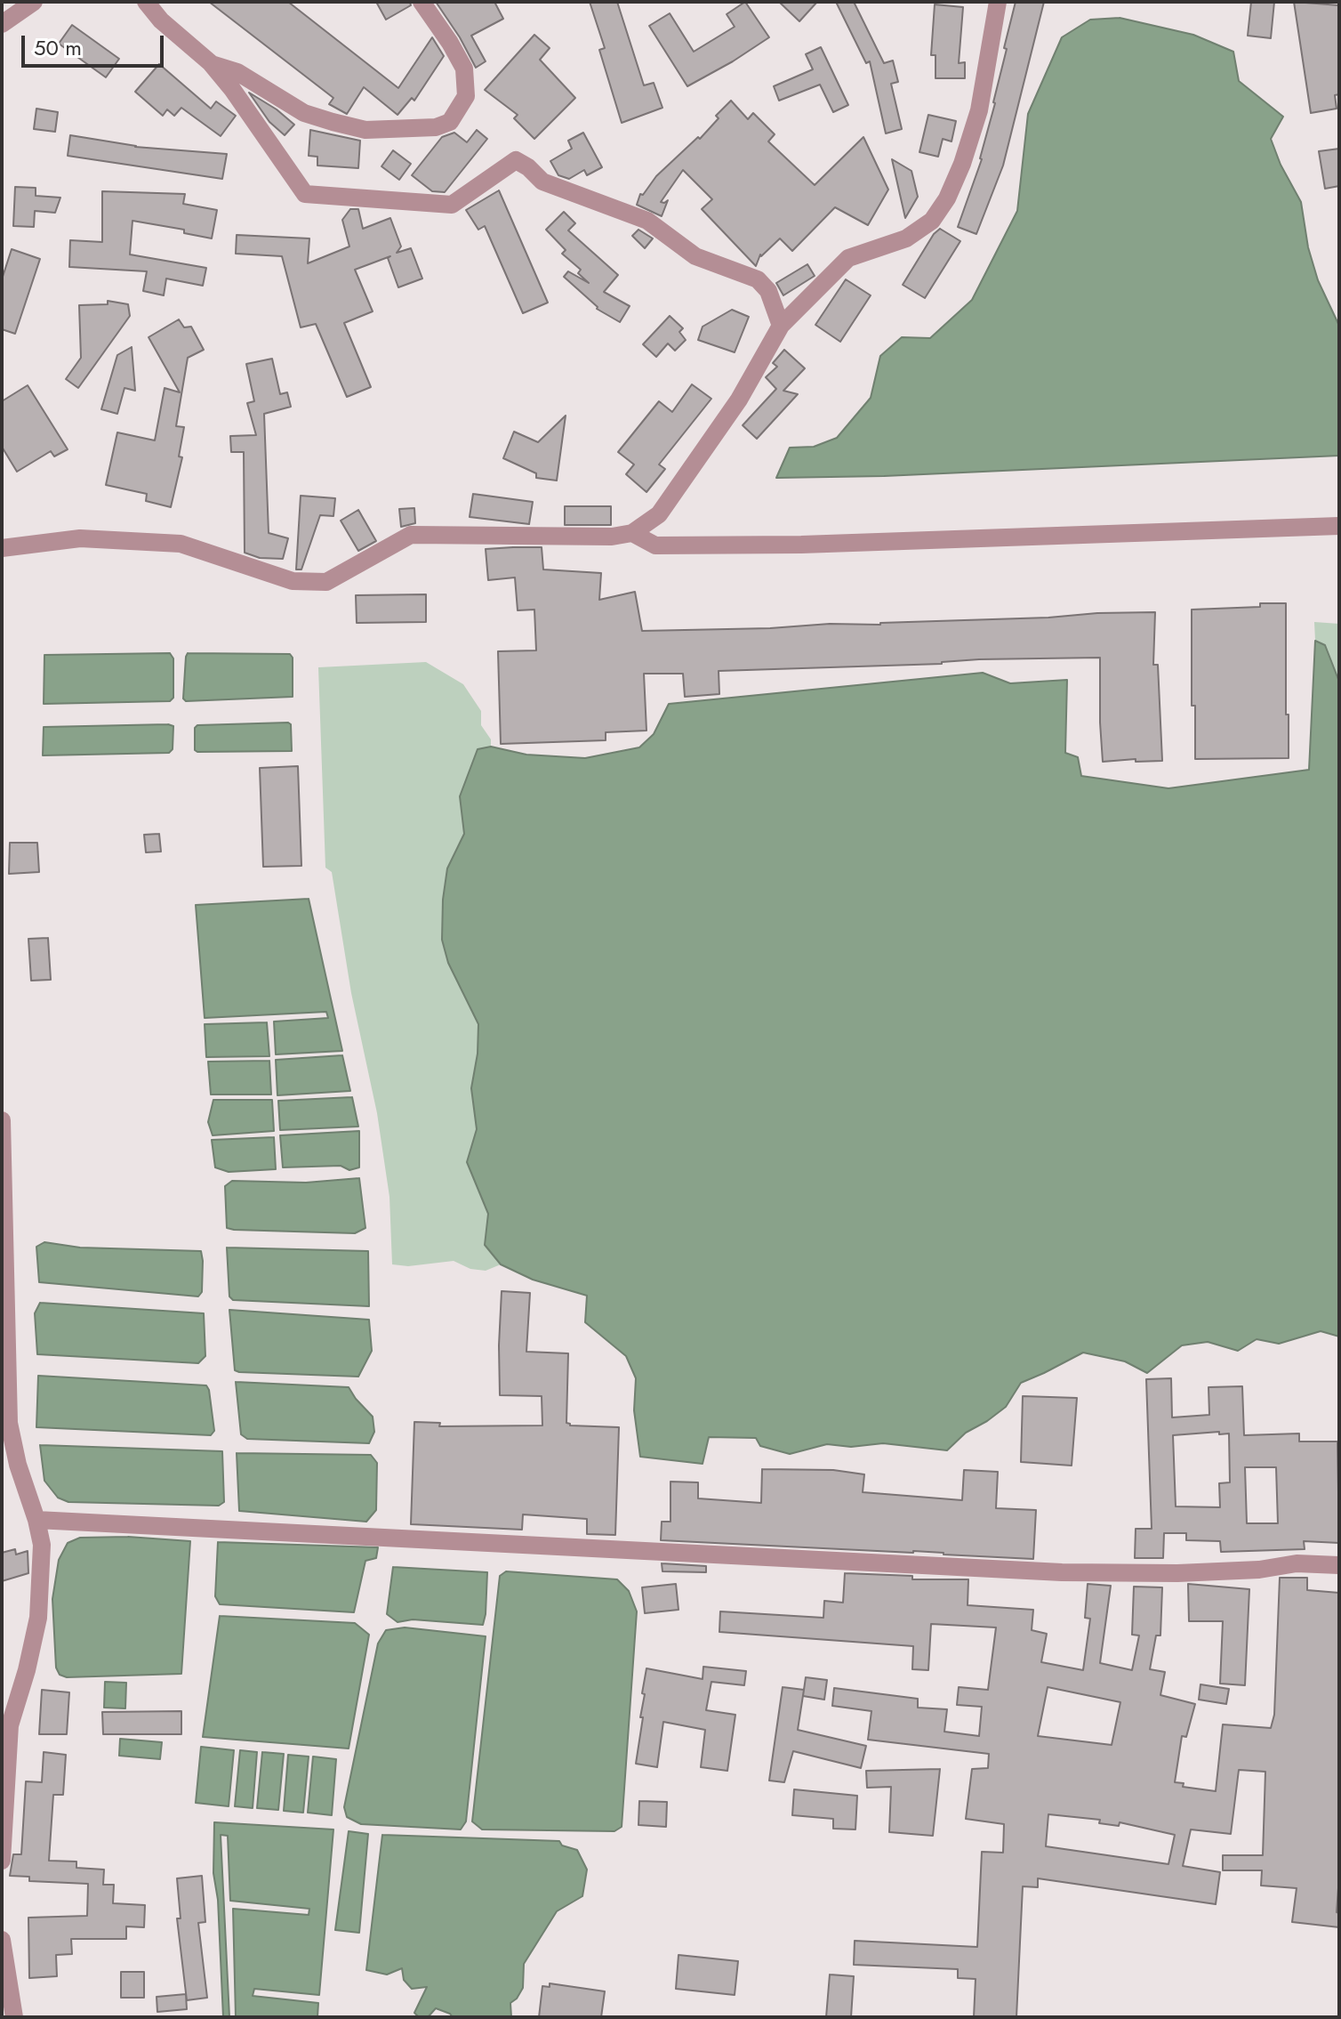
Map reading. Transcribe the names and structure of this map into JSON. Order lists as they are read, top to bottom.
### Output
{
  "scale_bar": "50 m"
}
